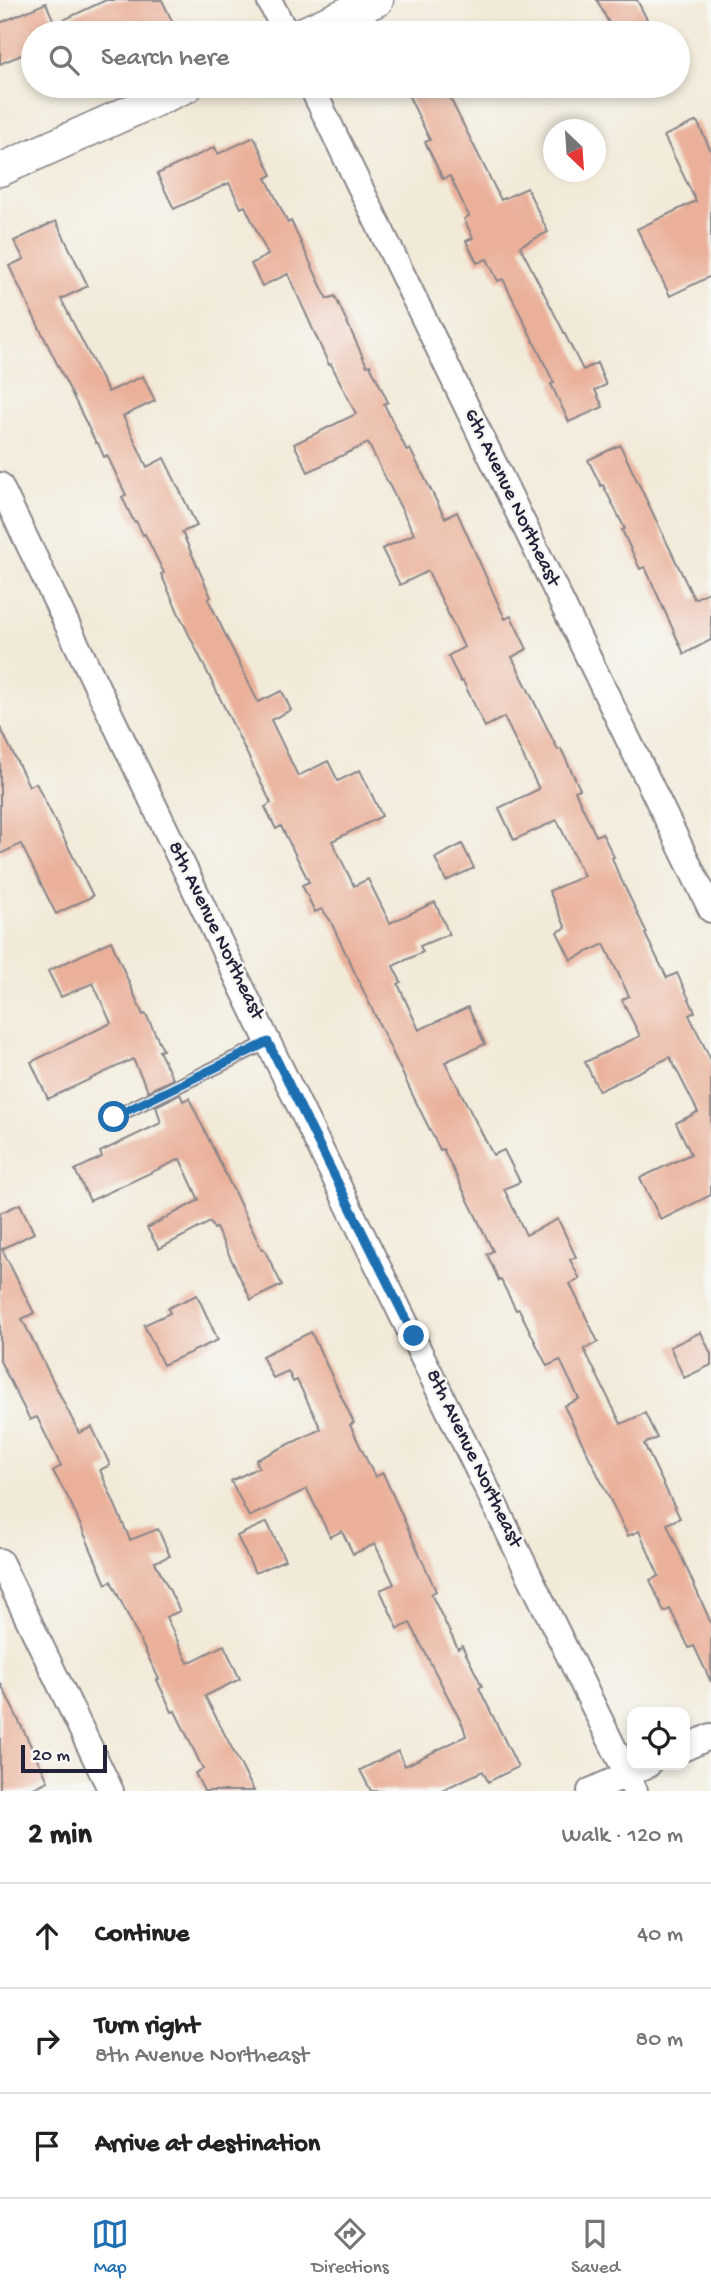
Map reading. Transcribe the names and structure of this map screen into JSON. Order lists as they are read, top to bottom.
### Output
{
  "streets": {
    "street": ["6th Avenue Northeast", "8th Avenue Northeast"]
  },
  "scale_bar": "20 m",
  "north": "bottom right",
  "page": {
    "search": "Search here",
    "scale": "20 m",
    "heading": ["2 min", "Walk · 120 m"],
    "list": [
      ["Continue", "40 m"],
      ["Turn right", "8th Avenue Northeast", "80 m"],
      "Arrive at destination"
    ],
    "nav": ["Map", "Directions", "Saved"]
  }
}
